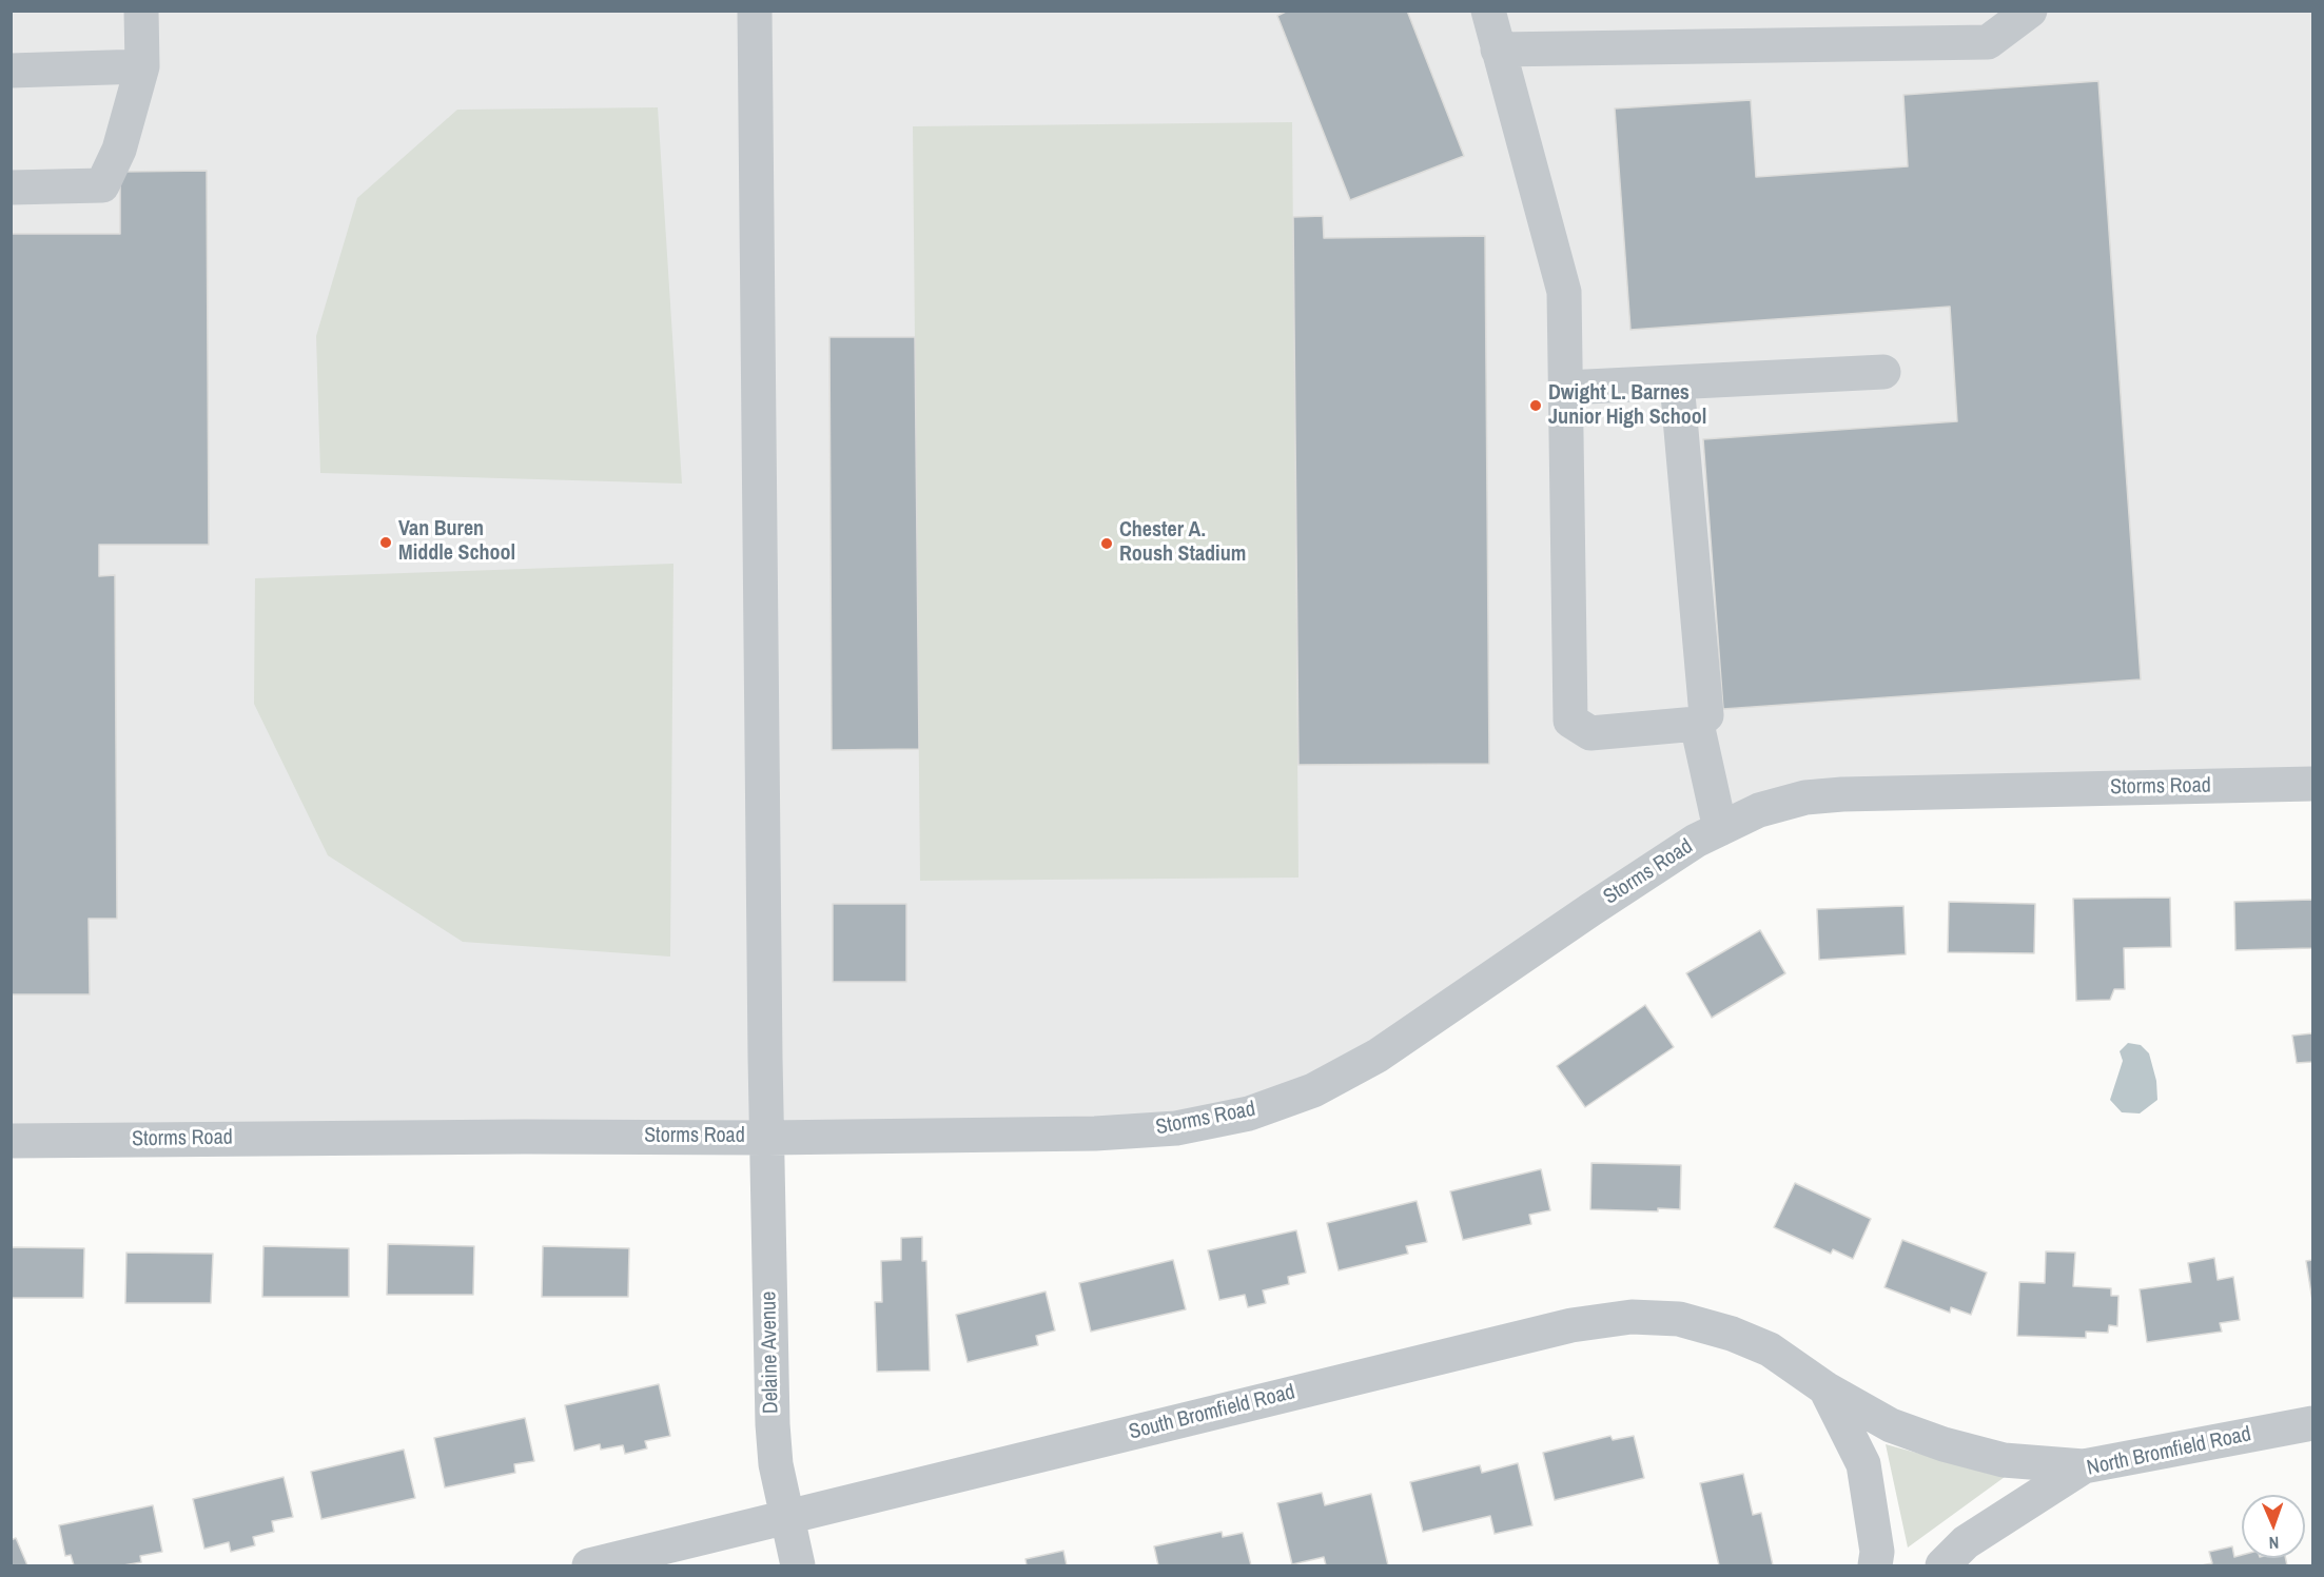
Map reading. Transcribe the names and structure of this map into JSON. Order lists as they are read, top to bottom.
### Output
{
  "streets": {
    "street": [
      "Storms Road",
      "Delaine Avenue",
      "South Bromfield Road",
      "North Bromfield Road"
    ]
  },
  "crossings": [
    ["Storms Road", "Delaine Avenue"],
    ["Delaine Avenue", "South Bromfield Road"],
    ["South Bromfield Road", "North Bromfield Road"]
  ],
  "places": ["Dwight L. Barnes Junior High School", "Van Buren Middle School", "Chester A. Roush Stadium"],
  "north": "bottom"
}
